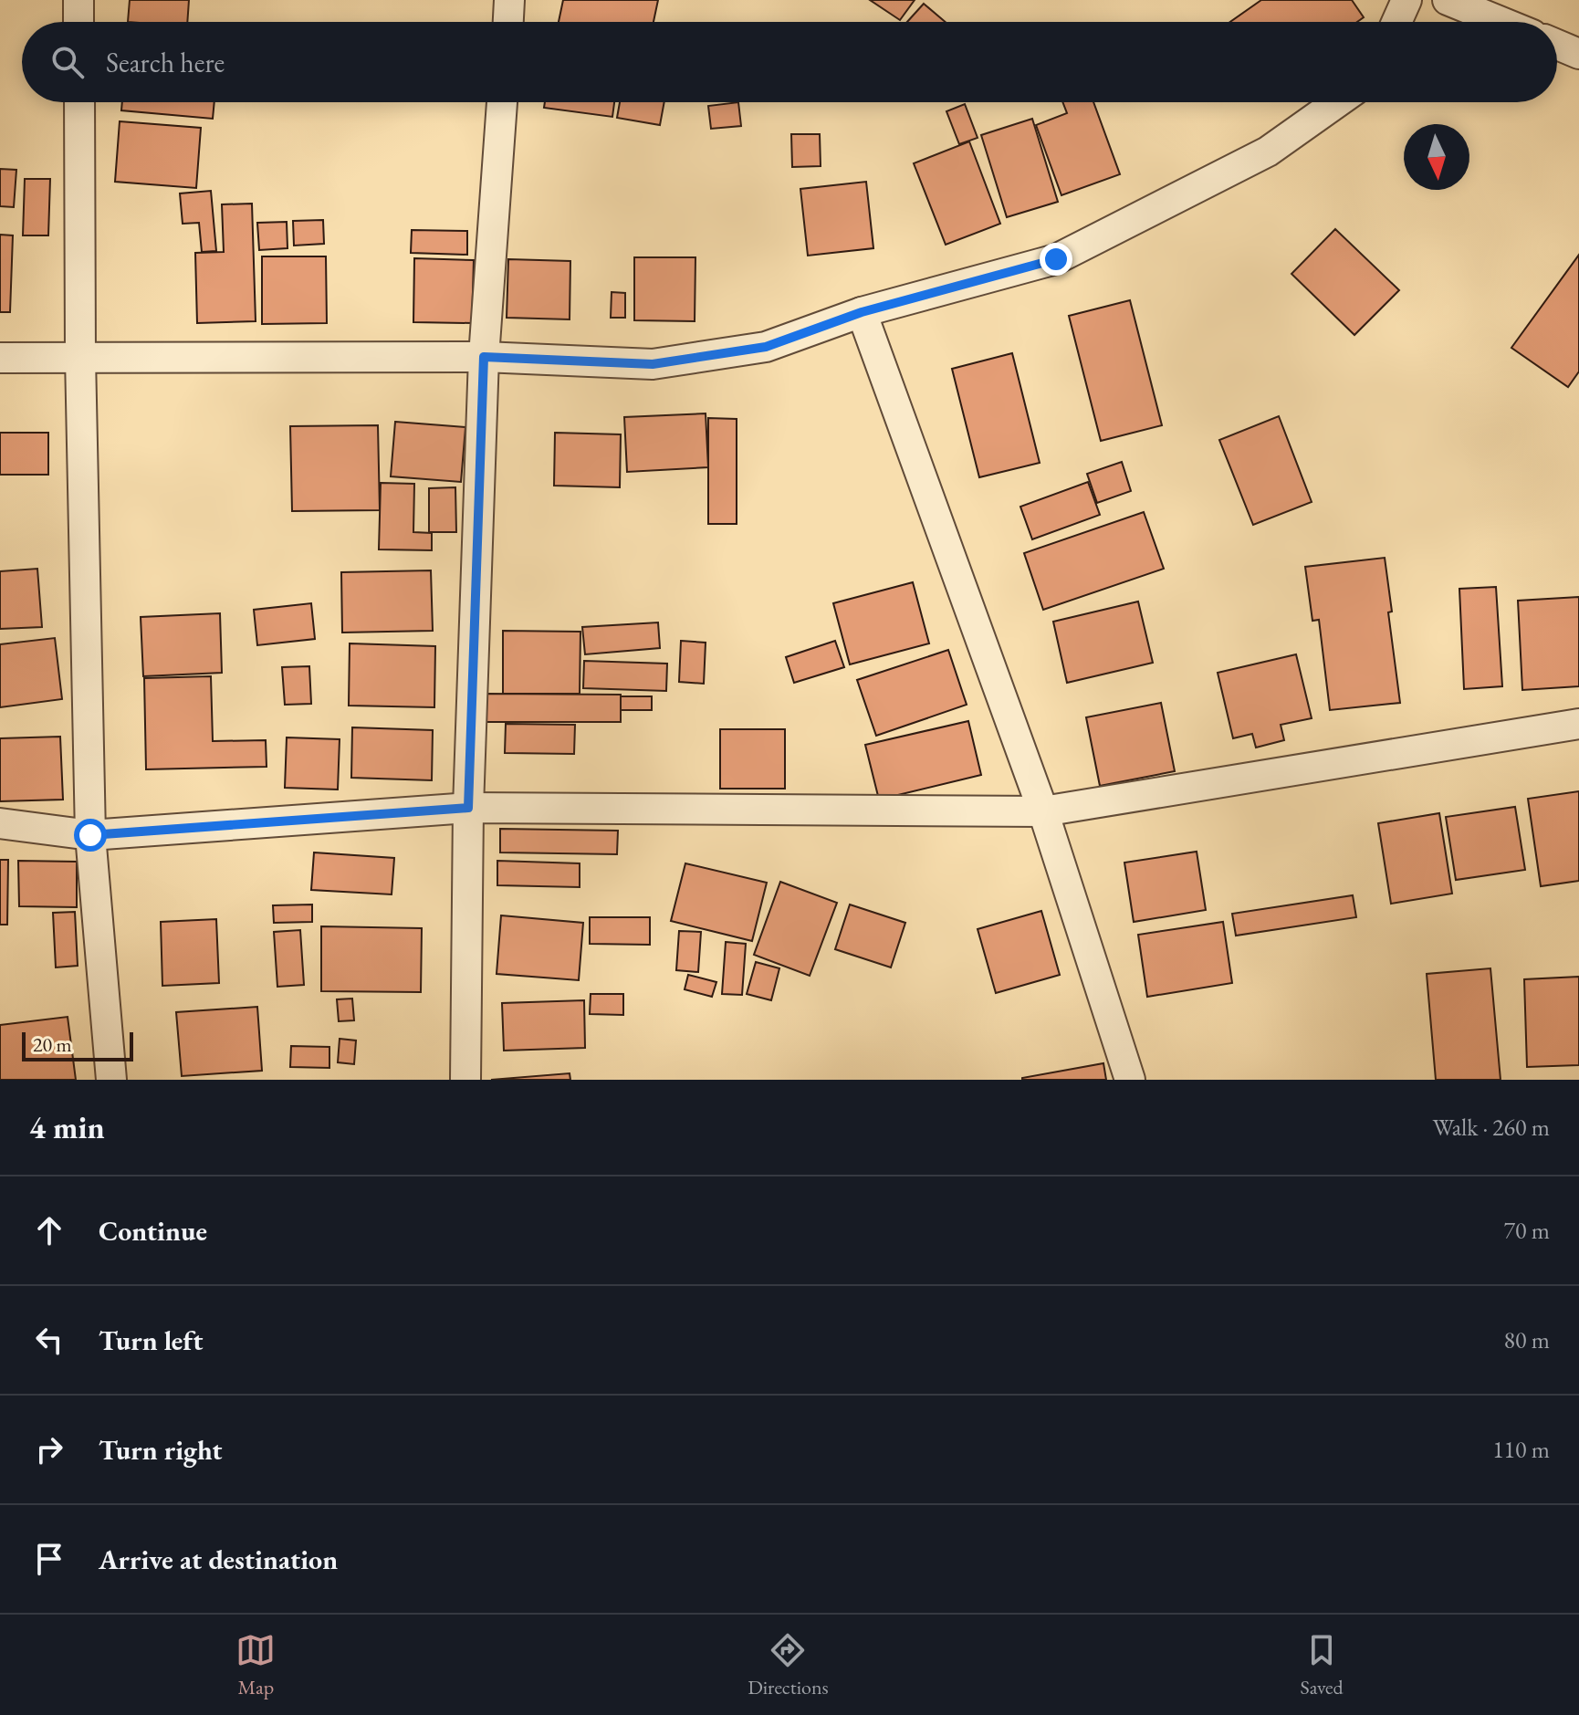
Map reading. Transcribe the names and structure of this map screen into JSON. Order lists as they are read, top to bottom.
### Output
{
  "scale_bar": "20 m",
  "north": "bottom",
  "page": {
    "search": "Search here",
    "scale": "20 m",
    "heading": ["4 min", "Walk · 260 m"],
    "list": [
      ["Continue", "70 m"],
      ["Turn left", "80 m"],
      ["Turn right", "110 m"],
      "Arrive at destination"
    ],
    "nav": ["Map", "Directions", "Saved"]
  }
}
